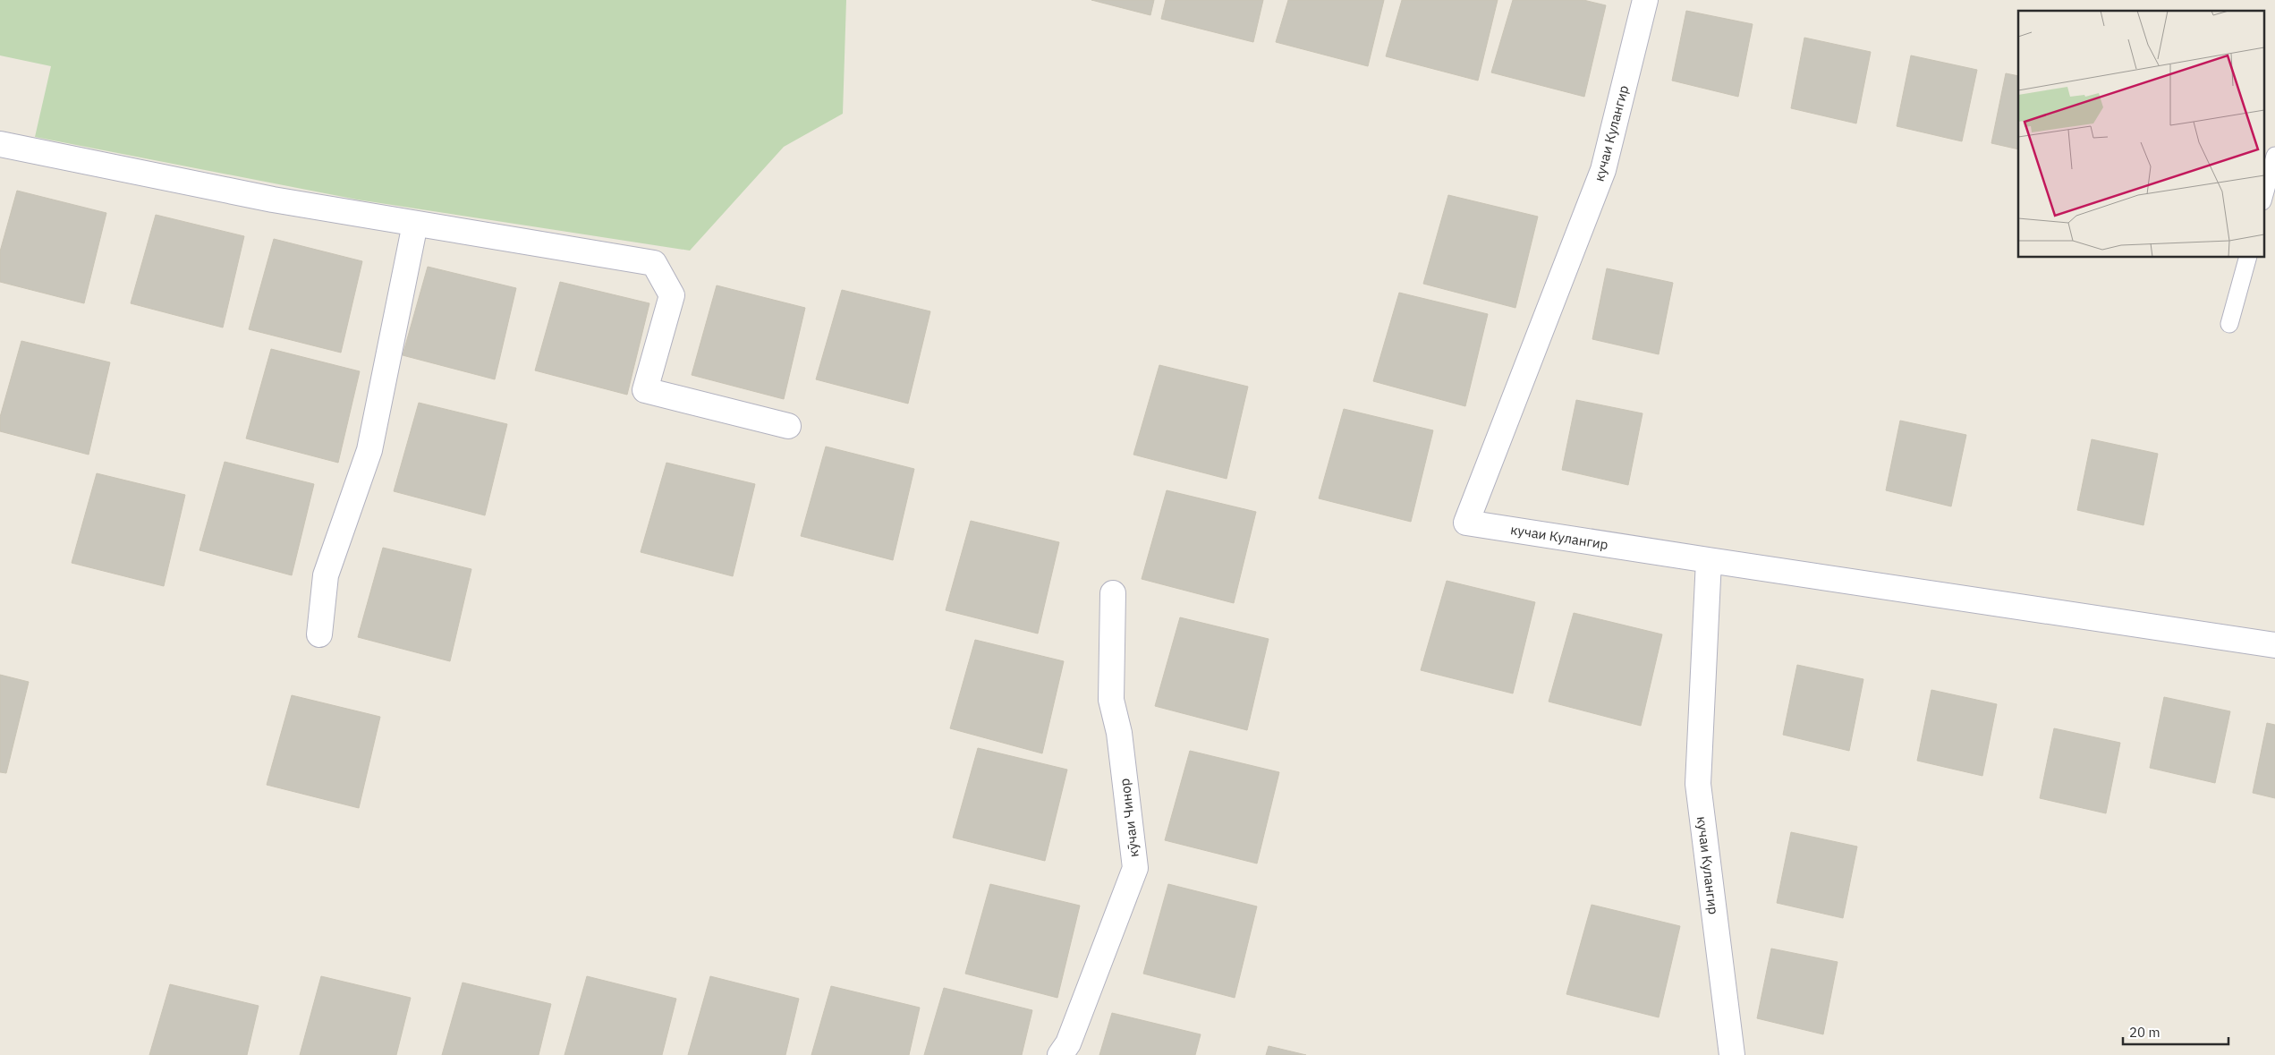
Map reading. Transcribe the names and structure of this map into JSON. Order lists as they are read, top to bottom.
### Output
{
  "streets": {
    "street": ["кучаи Кулангир", "кӯчаи Чинор"]
  },
  "scale_bar": "20 m"
}
